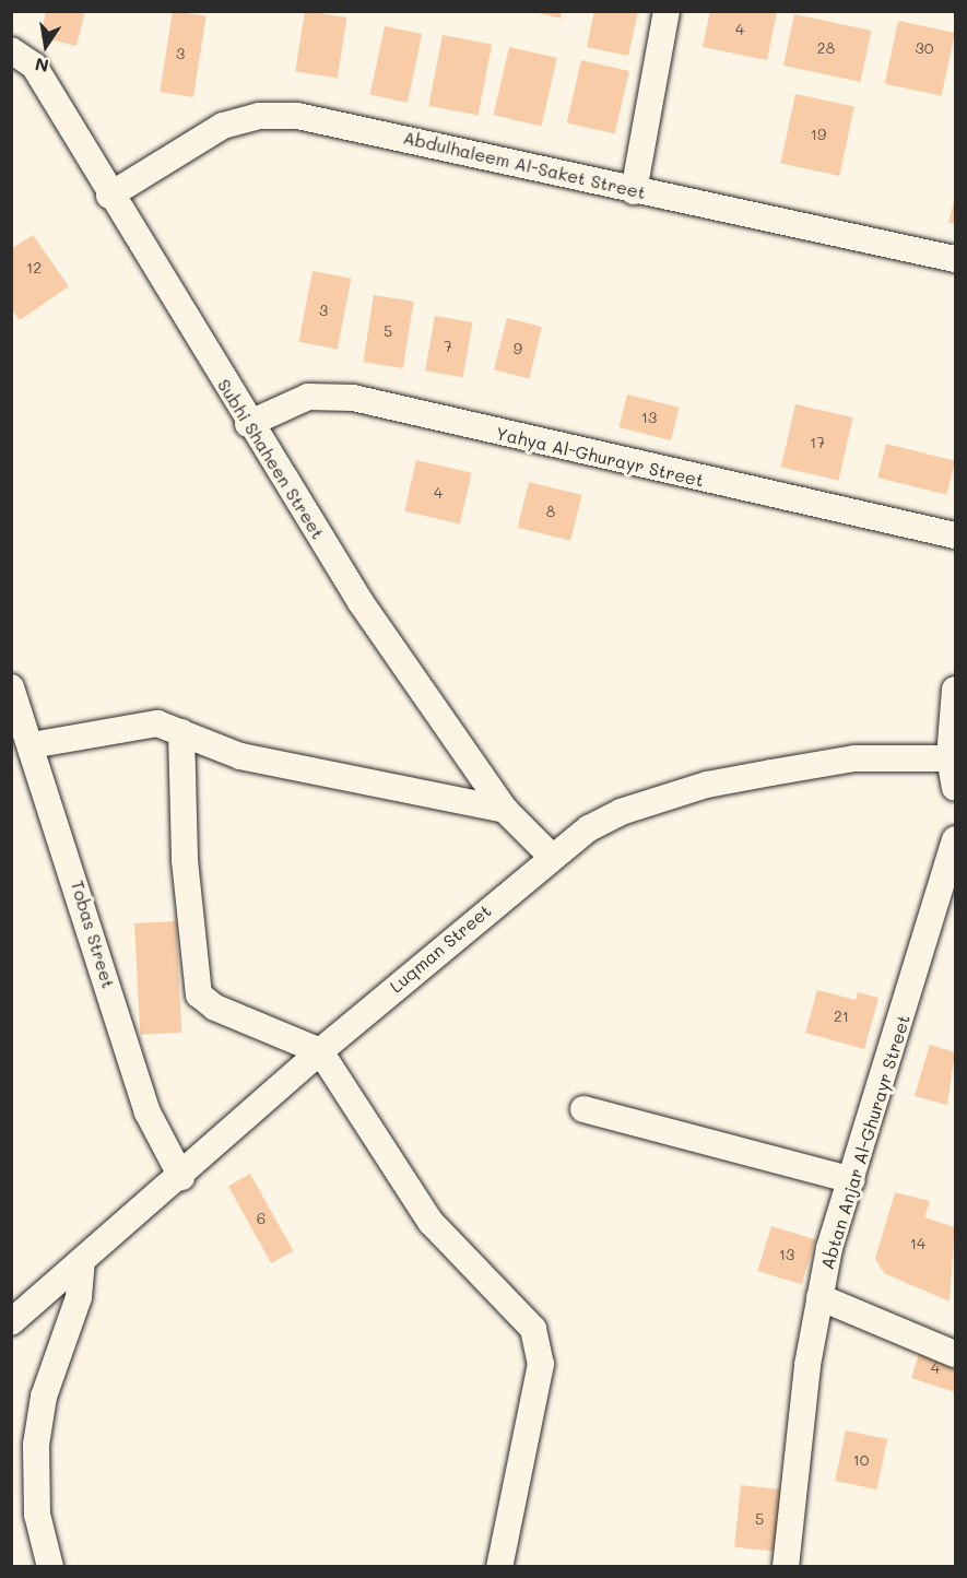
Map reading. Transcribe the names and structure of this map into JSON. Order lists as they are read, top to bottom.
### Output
{
  "streets": {
    "street": [
      "Abdulhaleem Al-Saket Street",
      "Yahya Al-Ghurayr Street",
      "Subhi Shaheen Street",
      "Tobas Street",
      "Luqman Street",
      "Abtan Anjar Al-Ghurayr Street"
    ]
  },
  "crossings": [
    ["Abdulhaleem Al-Saket Street", "Subhi Shaheen Street"],
    ["Yahya Al-Ghurayr Street", "Subhi Shaheen Street"],
    ["Subhi Shaheen Street", "Luqman Street"],
    ["Tobas Street", "Luqman Street"]
  ],
  "house_numbers": [
    "4",
    "28",
    "30",
    "3",
    "19",
    "12",
    "3",
    "5",
    "7",
    "9",
    "13",
    "17",
    "4",
    "8",
    "21",
    "6",
    "14",
    "13",
    "4",
    "10",
    "5"
  ],
  "north": "bottom"
}
